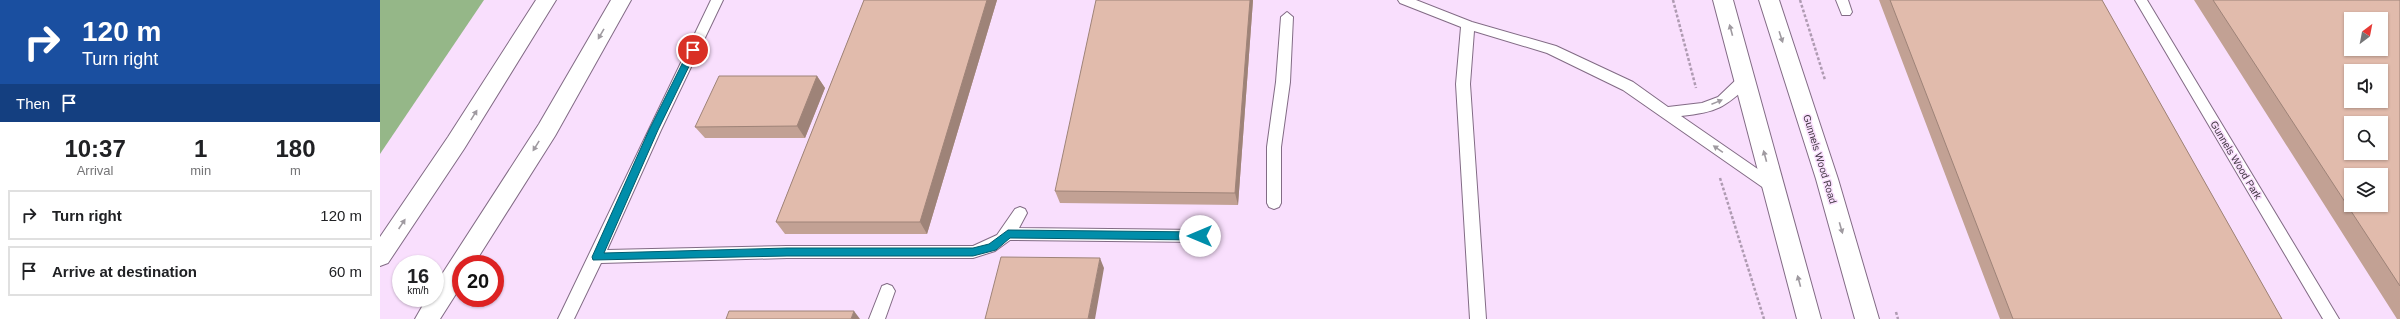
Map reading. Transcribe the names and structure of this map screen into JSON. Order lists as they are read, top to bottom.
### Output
{
  "streets": {
    "main road": ["Gunnels Wood Road"],
    "lane": ["Gunnels Wood Park"]
  },
  "north": "top right",
  "page": {
    "turn": ["120 m", "Turn right"],
    "then": "Then",
    "eta": [
      "10:37",
      "Arrival",
      "1",
      "min",
      "180",
      "m"
    ],
    "list": [
      {
        "name": "Turn right",
        "value": "120 m"
      },
      {
        "name": "Arrive at destination",
        "value": "60 m"
      }
    ],
    "speed": "16 km/h",
    "limit": "20"
  }
}
